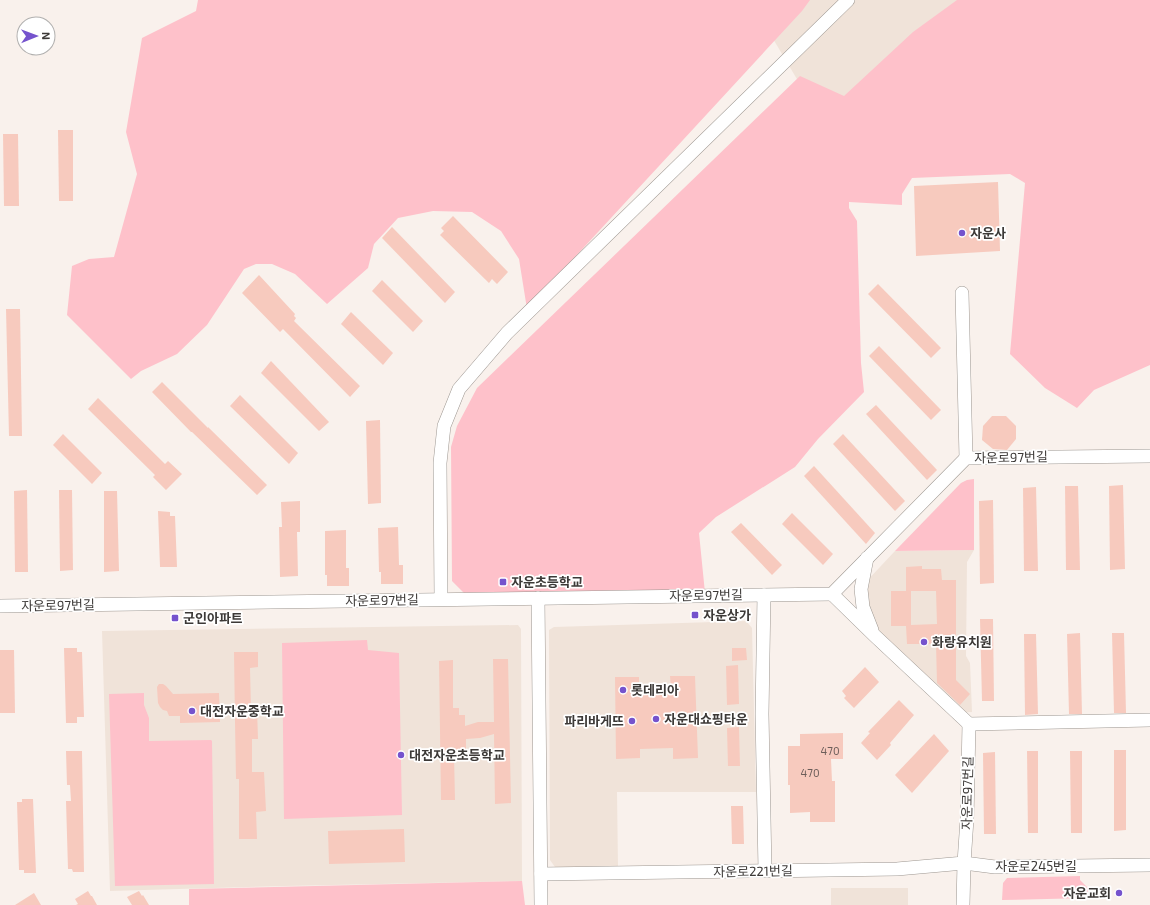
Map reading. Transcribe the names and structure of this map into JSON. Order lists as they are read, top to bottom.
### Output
{
  "streets": {
    "street": ["자운로97번길", "자운로245번길", "자운로221번길"]
  },
  "crossings": [
    ["자운로97번길", "자운로245번길"],
    ["자운로97번길", "자운로221번길"],
    ["자운로245번길", "자운로221번길"]
  ],
  "places": {
    "other": [
      "자운사",
      "화랑유치원",
      "롯데리아",
      "대전자운중학교",
      "자운대쇼핑타운",
      "파리바게뜨",
      "대전자운초등학교",
      "자운교회"
    ],
    "transit": ["자운초등학교", "자운상가", "군인아파트"]
  },
  "house_numbers": ["470", "470"],
  "north": "right"
}
